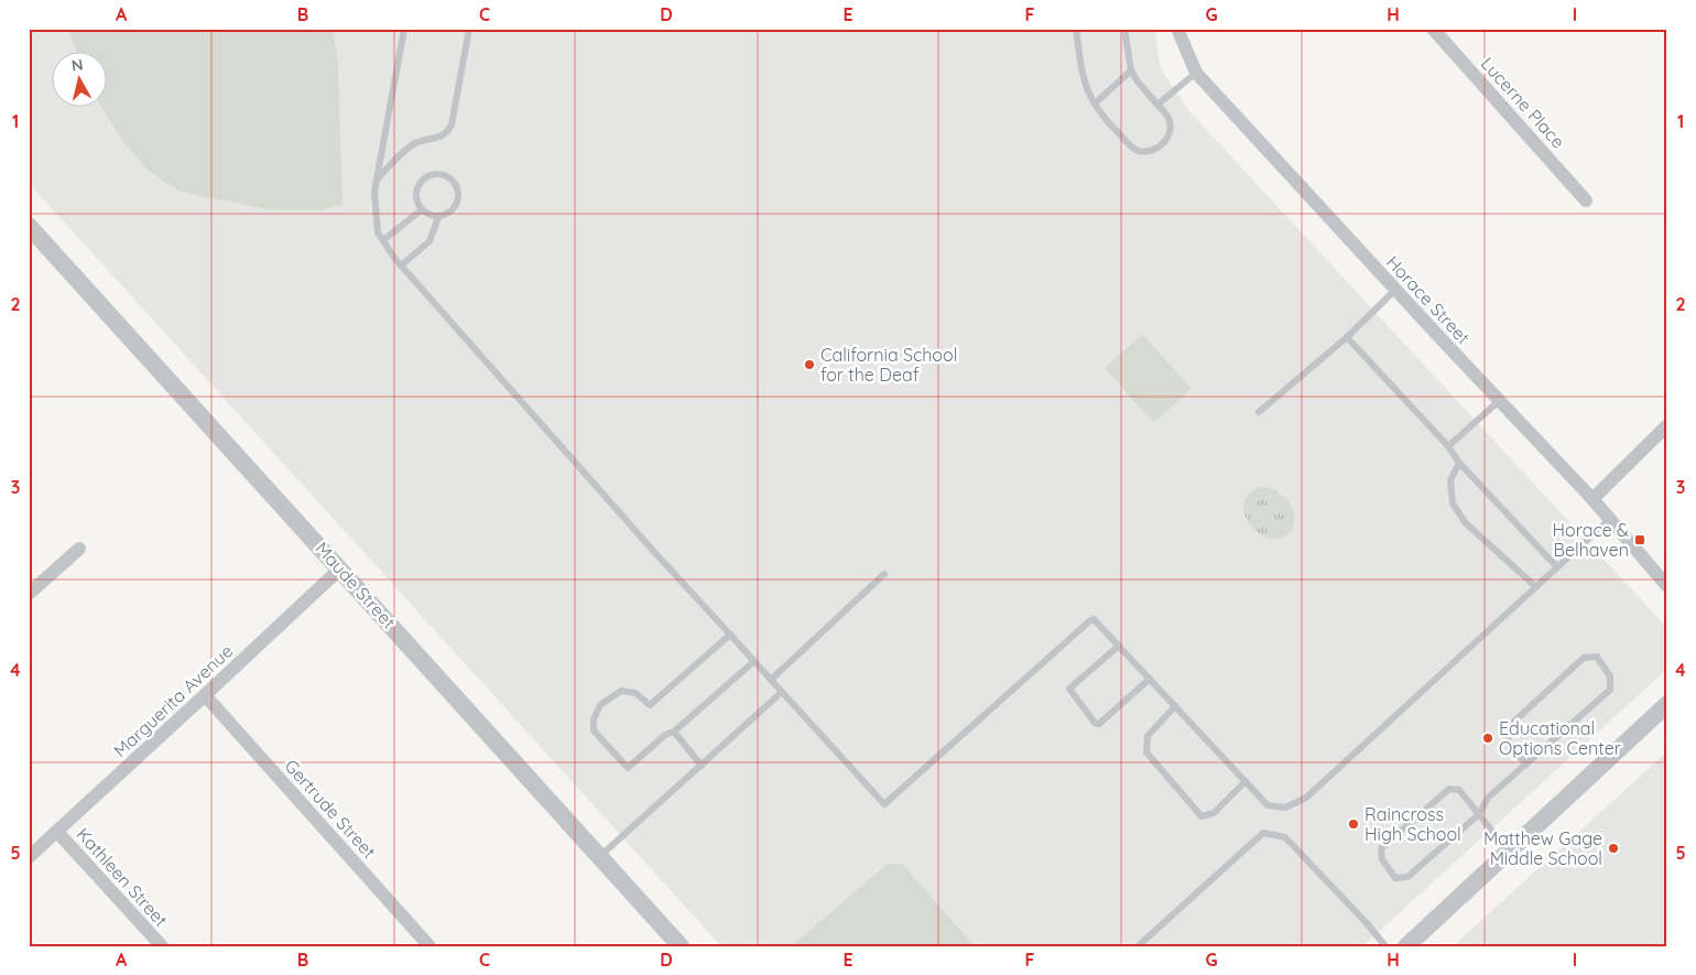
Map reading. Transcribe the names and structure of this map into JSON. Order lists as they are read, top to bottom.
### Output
{
  "streets": {
    "street": [
      "Lucerne Place",
      "Horace Street",
      "Maude Street",
      "Marguerita Avenue",
      "Gertrude Street",
      "Kathleen Street"
    ]
  },
  "crossings": [
    ["Maude Street", "Marguerita Avenue"],
    ["Marguerita Avenue", "Gertrude Street"],
    ["Marguerita Avenue", "Kathleen Street"]
  ],
  "places": {
    "other": [
      "California School for the Deaf",
      "Educational Options Center",
      "Raincross High School",
      "Matthew Gage Middle School"
    ],
    "transit": ["Horace & Belhaven"]
  },
  "north": "top",
  "grid": {
    "columns": [
      "A",
      "B",
      "C",
      "D",
      "E",
      "F",
      "G",
      "H",
      "I"
    ],
    "rows": [
      "1",
      "2",
      "3",
      "4",
      "5"
    ]
  }
}
